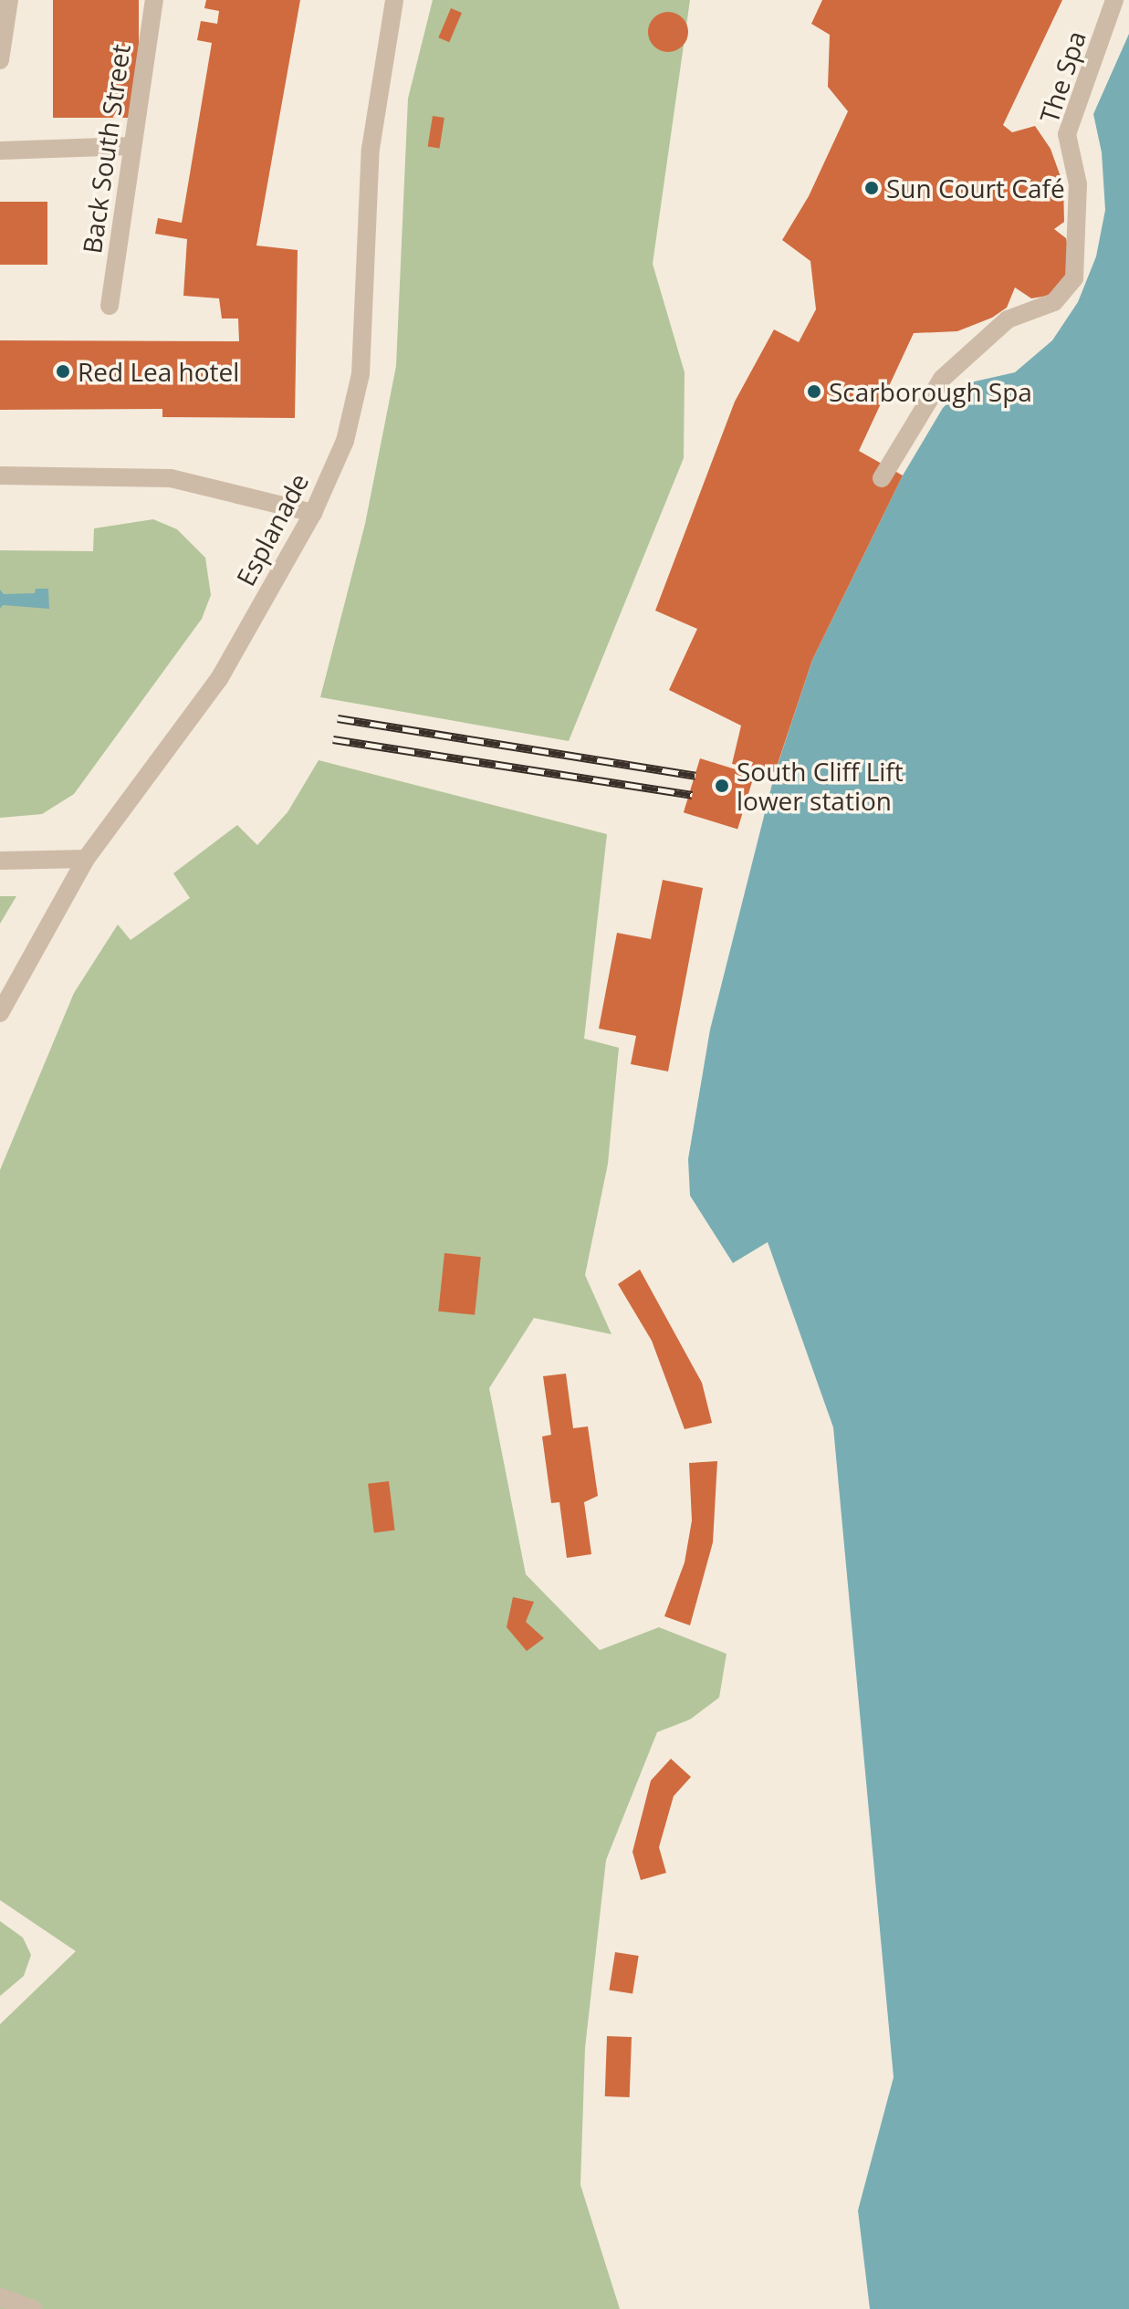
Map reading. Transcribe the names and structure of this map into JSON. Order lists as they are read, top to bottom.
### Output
{
  "streets": {
    "street": ["The Spa", "Back South Street", "Esplanade"]
  },
  "places": [
    "Sun Court Café",
    "Red Lea hotel",
    "Scarborough Spa",
    "South Cliff Lift lower station"
  ]
}
